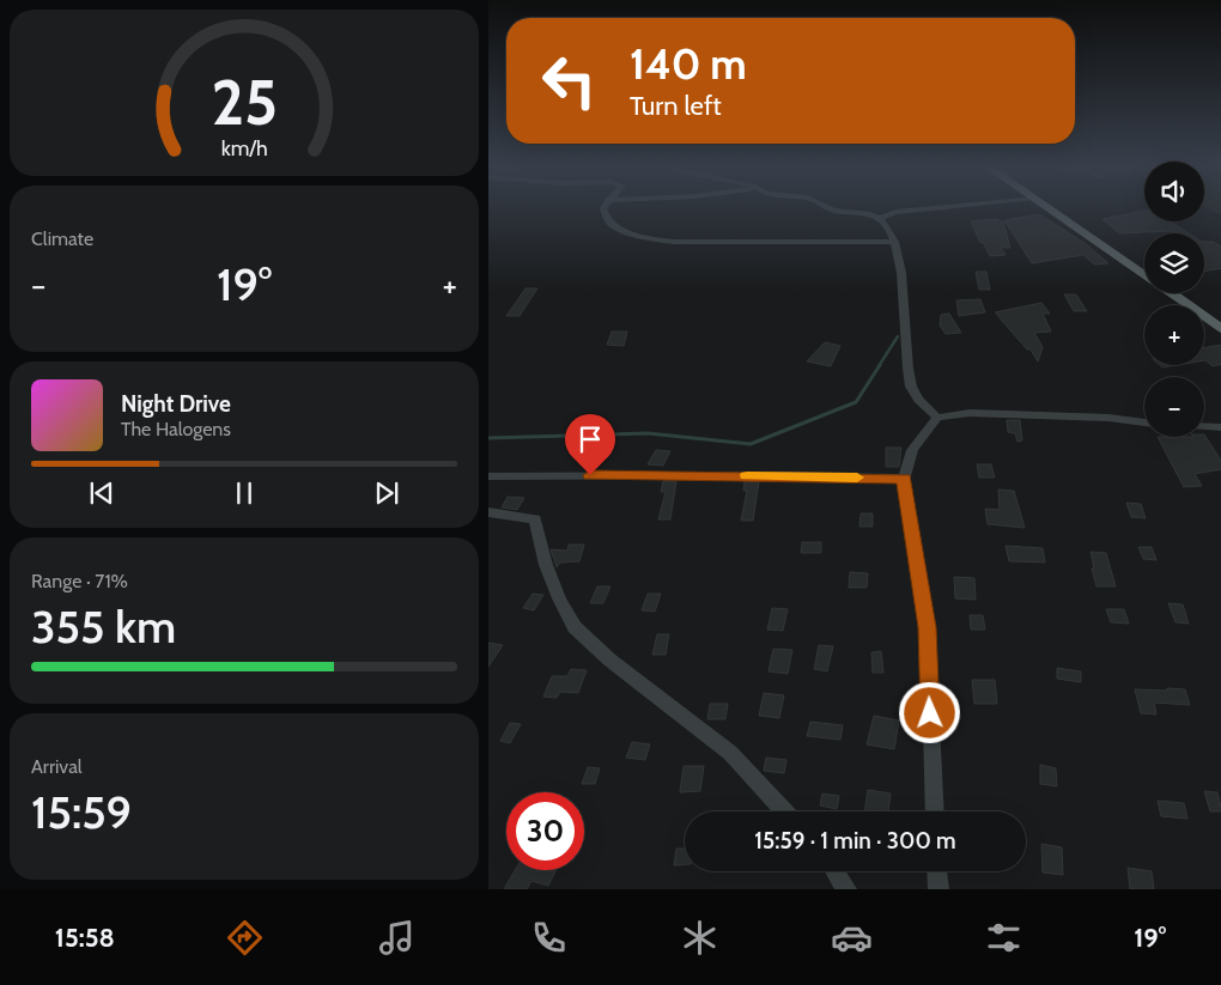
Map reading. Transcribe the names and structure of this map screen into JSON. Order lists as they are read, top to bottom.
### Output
{
  "page": {
    "turn": ["140 m", "Turn left"],
    "map_buttons": ["+", "−"],
    "tile": [
      "Climate",
      ["Range · 71%", "355 km"],
      ["Arrival", "15:59"]
    ],
    "heat": ["−", "19°", "+"],
    "song": ["Night Drive", "The Halogens"],
    "limit": "30",
    "trip": "15:59 · 1 min · 300 m",
    "tabs": ["15:58", "19°"],
    "gauge": ["25", "km/h"]
  }
}
